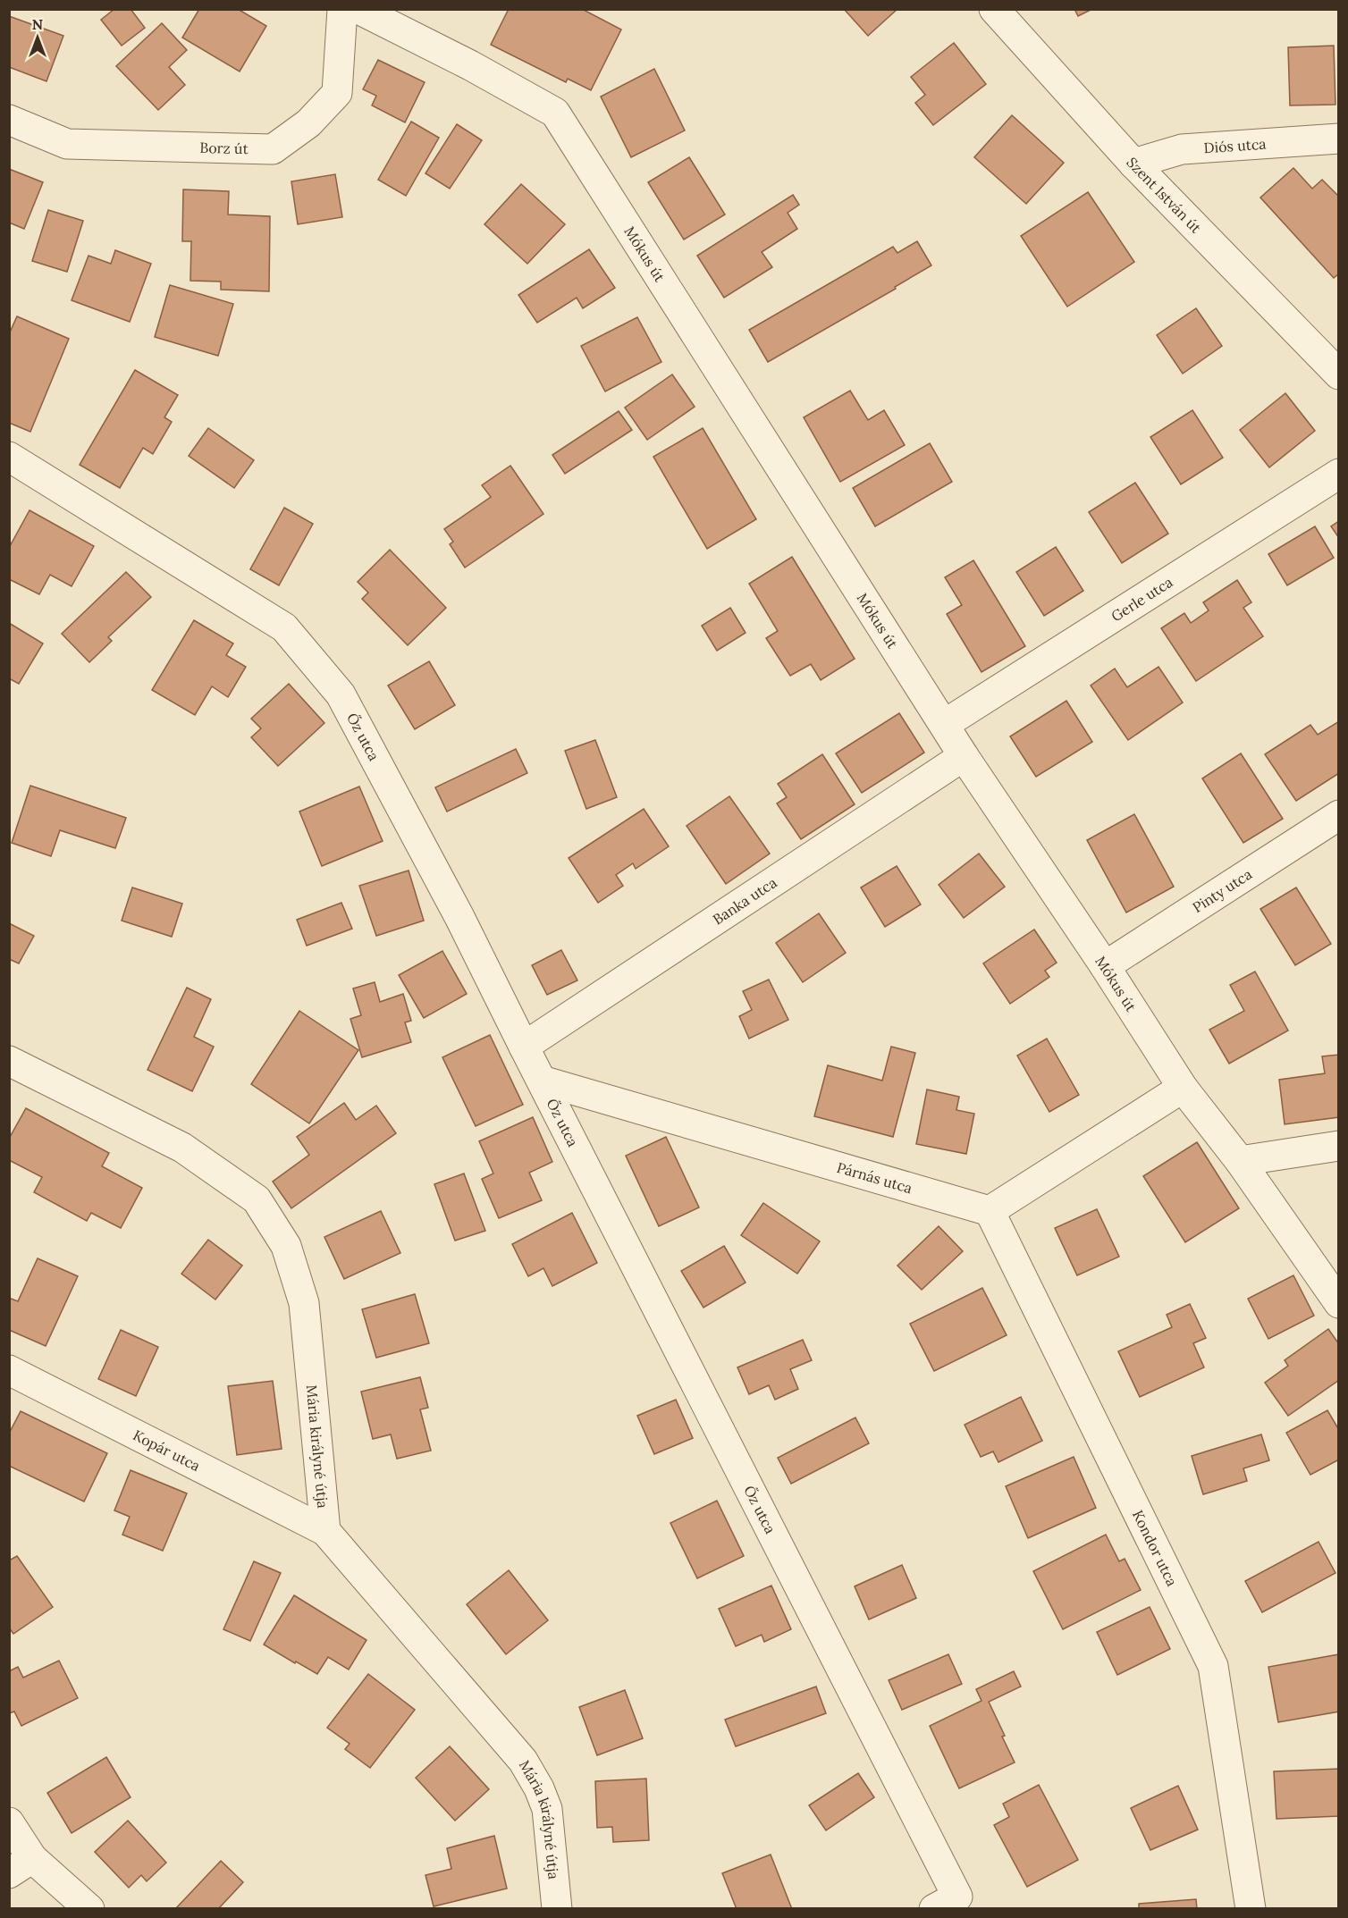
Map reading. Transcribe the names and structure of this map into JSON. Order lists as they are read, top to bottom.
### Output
{
  "streets": {
    "street": [
      "Diós utca",
      "Borz út",
      "Szent István út",
      "Mókus út",
      "Gerle utca",
      "Őz utca",
      "Pinty utca",
      "Banka utca",
      "Párnás utca",
      "Mária királyné útja",
      "Kopár utca",
      "Kondor utca"
    ]
  },
  "crossings": [
    ["Diós utca", "Szent István út"],
    ["Mókus út", "Gerle utca"],
    ["Mókus út", "Pinty utca"],
    ["Mókus út", "Banka utca"],
    ["Őz utca", "Banka utca"],
    ["Őz utca", "Párnás utca"],
    ["Párnás utca", "Kondor utca"],
    ["Mária királyné útja", "Kopár utca"]
  ],
  "north": "top"
}
